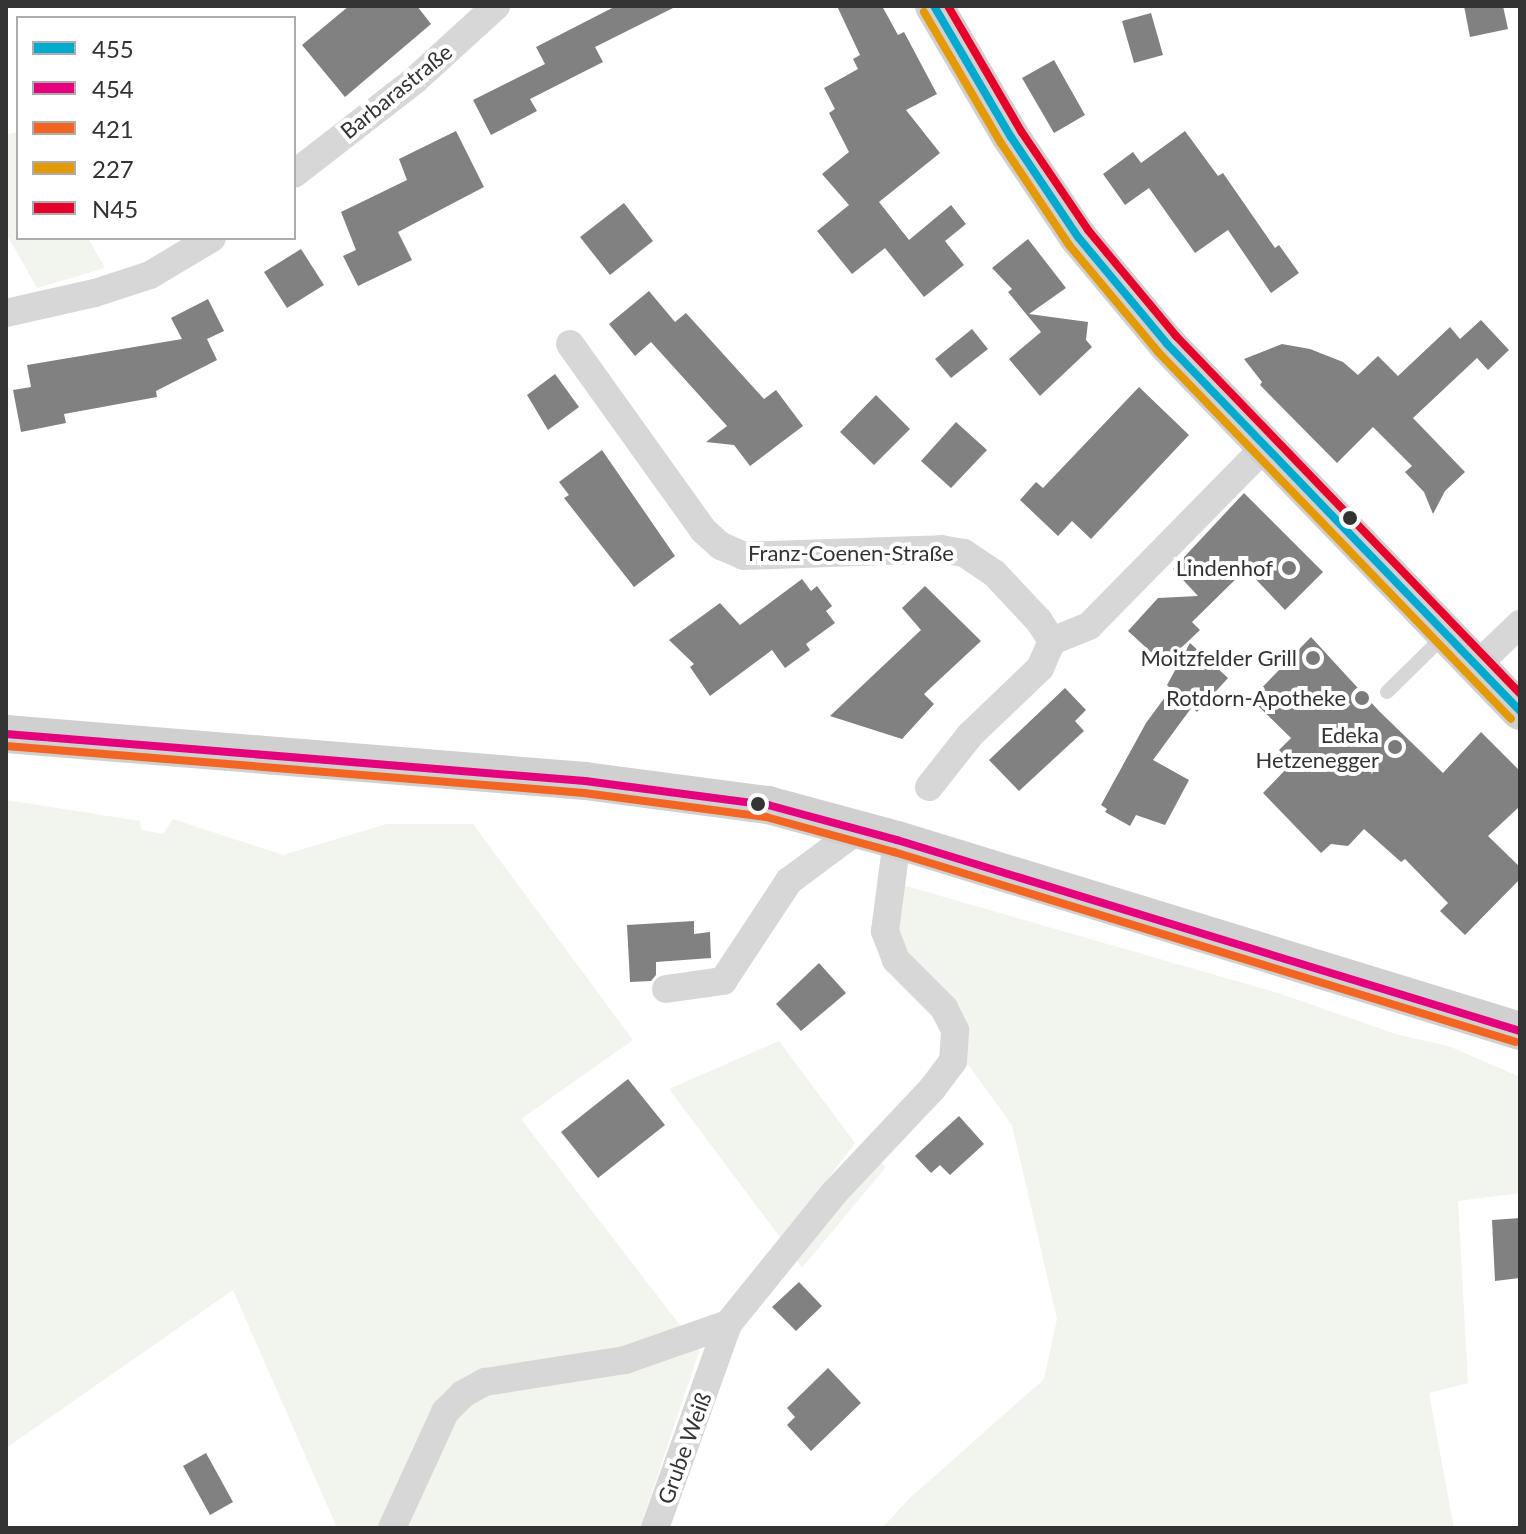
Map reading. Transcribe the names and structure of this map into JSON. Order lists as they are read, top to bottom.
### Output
{
  "streets": {
    "street": ["Barbarastraße", "Franz-Coenen-Straße", "Grube Weiß"]
  },
  "places": [
    "Lindenhof",
    "Moitzfelder Grill",
    "Rotdorn-Apotheke",
    "Edeka Hetzenegger"
  ],
  "lines": [
    "transit line 455",
    "transit line N45",
    "transit line 227",
    "transit line 454",
    "transit line 421"
  ],
  "legend": [
    "455",
    "454",
    "421",
    "227",
    "N45"
  ]
}
